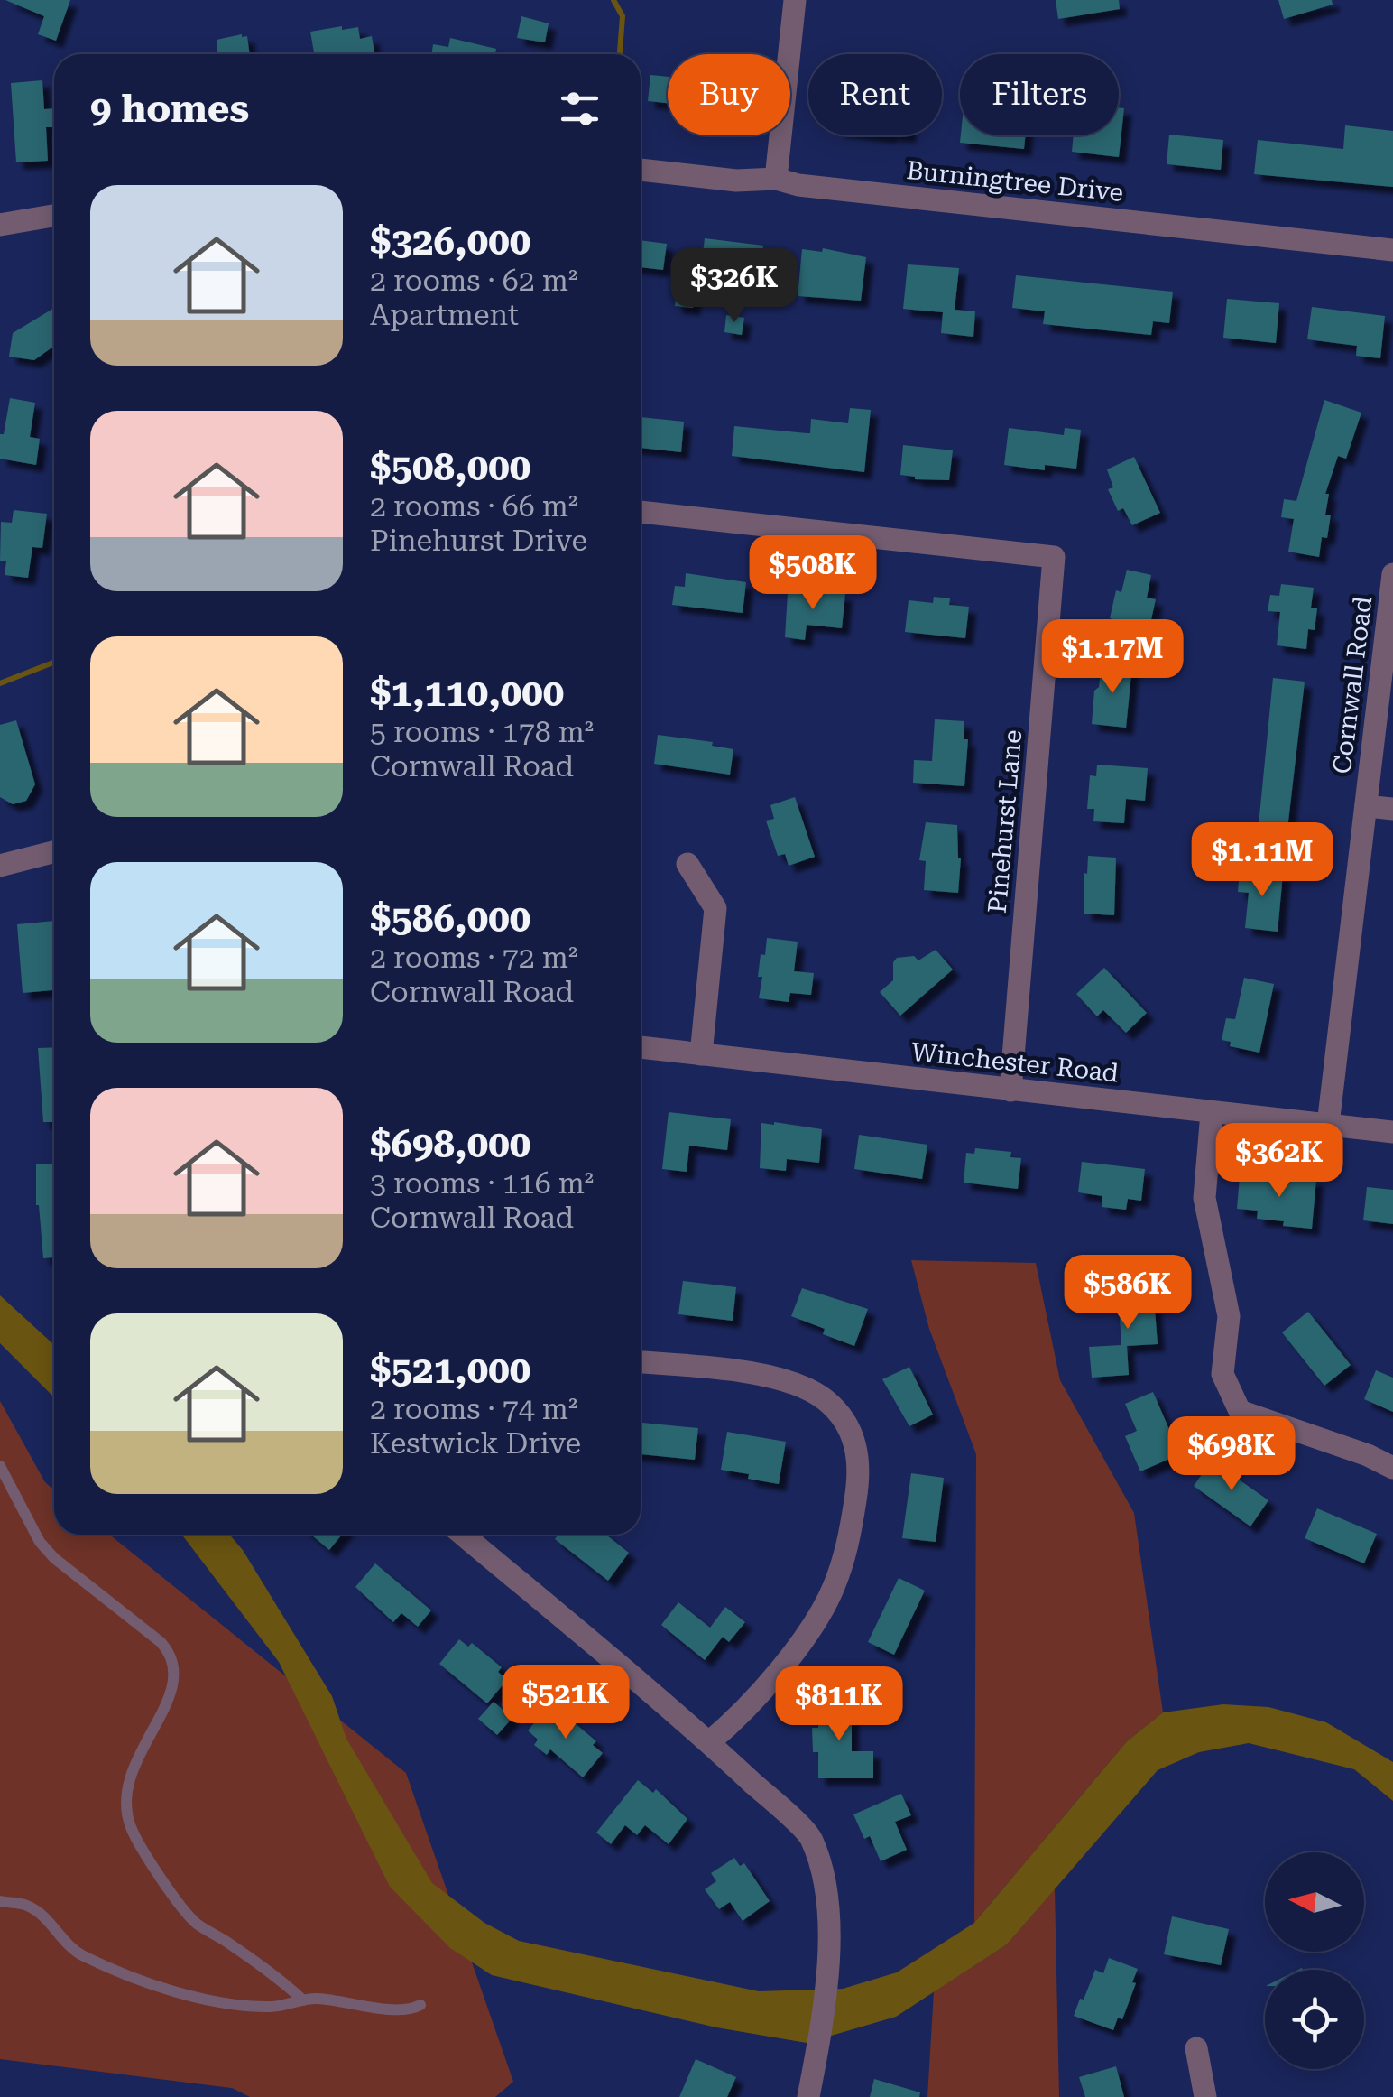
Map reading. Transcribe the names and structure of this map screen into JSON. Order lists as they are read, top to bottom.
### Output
{
  "streets": {
    "street": [
      "Burningtree Drive",
      "Cornwall Road",
      "Pinehurst Lane",
      "Winchester Road"
    ]
  },
  "crossings": [
    ["Cornwall Road", "Winchester Road"],
    ["Pinehurst Lane", "Winchester Road"]
  ],
  "north": "left",
  "page": {
    "chip": ["Buy", "Rent", "Filters"],
    "heading": "9 homes",
    "list": [
      {
        "name": "$326,000",
        "note": "2 rooms · 62 m² · Apartment"
      },
      {
        "name": "$508,000",
        "note": "2 rooms · 66 m² · Pinehurst Drive"
      },
      {
        "name": "$1,110,000",
        "note": "5 rooms · 178 m² · Cornwall Road"
      },
      {
        "name": "$586,000",
        "note": "2 rooms · 72 m² · Cornwall Road"
      },
      {
        "name": "$698,000",
        "note": "3 rooms · 116 m² · Cornwall Road"
      },
      {
        "name": "$521,000",
        "note": "2 rooms · 74 m² · Kestwick Drive"
      }
    ],
    "price": [
      "$326K",
      "$508K",
      "$1.17M",
      "$1.11M",
      "$362K",
      "$586K",
      "$698K",
      "$521K",
      "$811K"
    ]
  }
}
